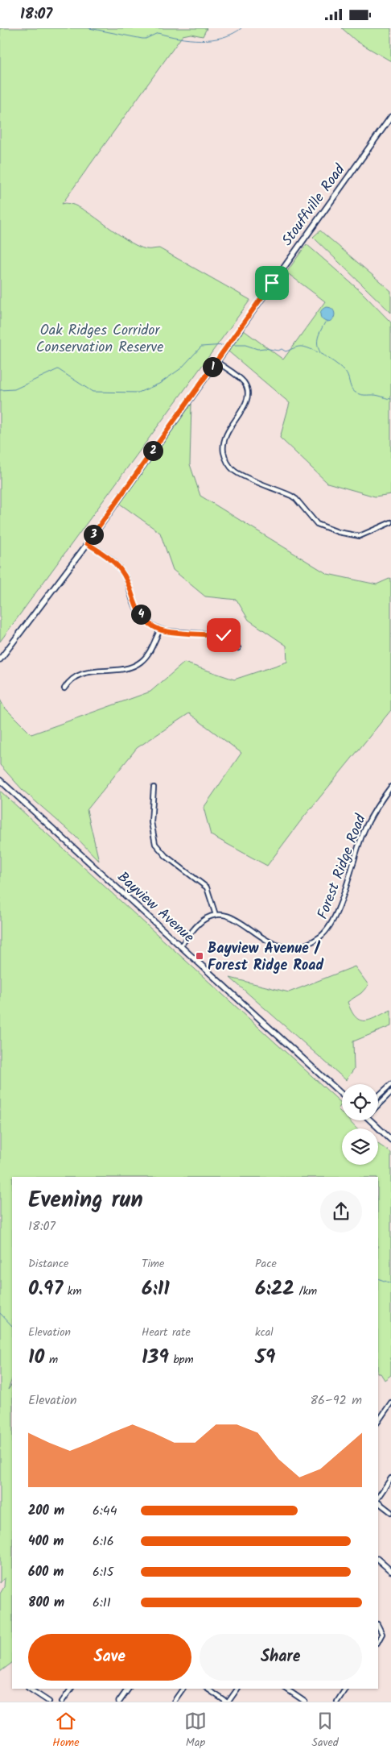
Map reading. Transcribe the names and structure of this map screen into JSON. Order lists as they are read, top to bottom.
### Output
{
  "streets": {
    "main road": ["Stouffville Road", "Bayview Avenue"],
    "street": ["Forest Ridge Road"]
  },
  "parks": ["Oak Ridges Corridor Conservation Reserve"],
  "places": {
    "transit": ["Bayview Avenue / Forest Ridge Road"]
  },
  "page": {
    "status": "18:07",
    "pins": [
      "1",
      "2",
      "3",
      "4"
    ],
    "heading": ["Evening run", "18:07"],
    "stats": [
      ["Distance", "0.97 km"],
      ["Time", "6:11"],
      ["Pace", "6:22 /km"],
      ["Elevation", "10 m"],
      ["Heart rate", "139 bpm"],
      ["kcal", "59"]
    ],
    "chart": ["Elevation", "86–92 m"],
    "list": [
      {
        "name": "200 m",
        "note": "6:44"
      },
      {
        "name": "400 m",
        "note": "6:16"
      },
      {
        "name": "600 m",
        "note": "6:15"
      },
      {
        "name": "800 m",
        "note": "6:11"
      }
    ],
    "buttons": ["Save", "Share"],
    "tabs": ["Home", "Map", "Saved"]
  }
}
